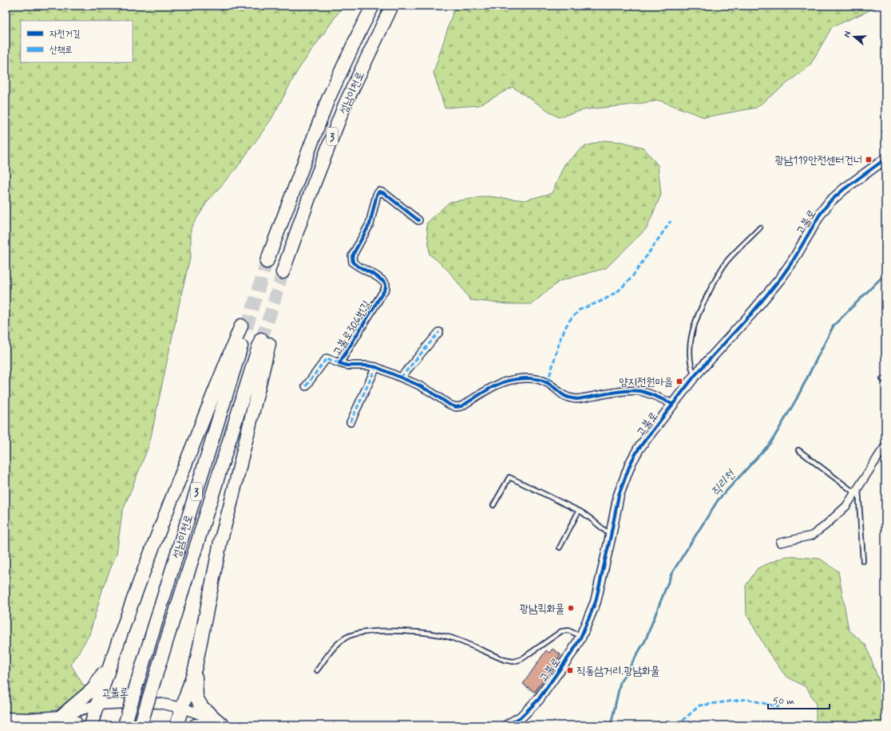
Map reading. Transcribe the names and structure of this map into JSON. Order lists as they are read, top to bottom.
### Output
{
  "streets": {
    "highway": ["성남이천로", "3"],
    "street": ["고불로", "고불로306번길"]
  },
  "crossings": [
    ["고불로", "고불로306번길"]
  ],
  "water": ["직리천"],
  "places": {
    "transit": ["광남119안전센터건너", "양지전원마을", "직동삼거리.광남화물"],
    "other": ["광남퀵화물"]
  },
  "legend": ["자전거길", "산책로"],
  "scale_bar": "50 m",
  "north": "left"
}
